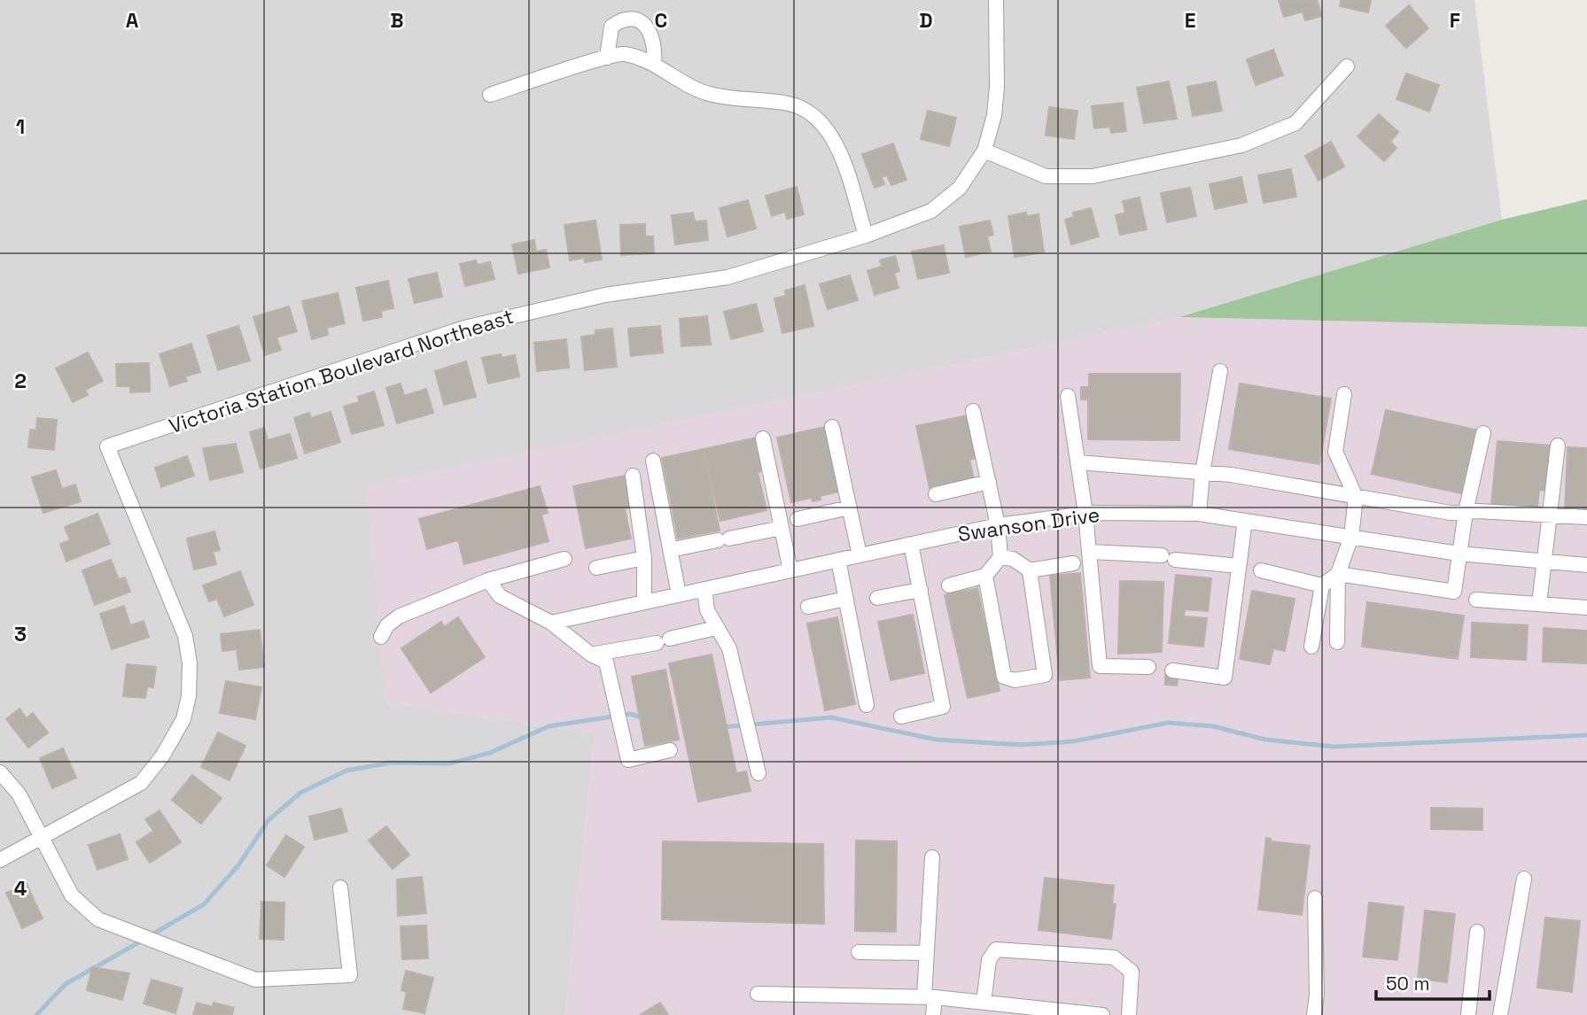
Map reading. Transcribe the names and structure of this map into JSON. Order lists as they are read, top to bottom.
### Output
{
  "streets": {
    "street": ["Victoria Station Boulevard Northeast", "Swanson Drive"]
  },
  "scale_bar": "50 m",
  "grid": {
    "columns": [
      "A",
      "B",
      "C",
      "D",
      "E",
      "F"
    ],
    "rows": [
      "1",
      "2",
      "3",
      "4"
    ]
  }
}
